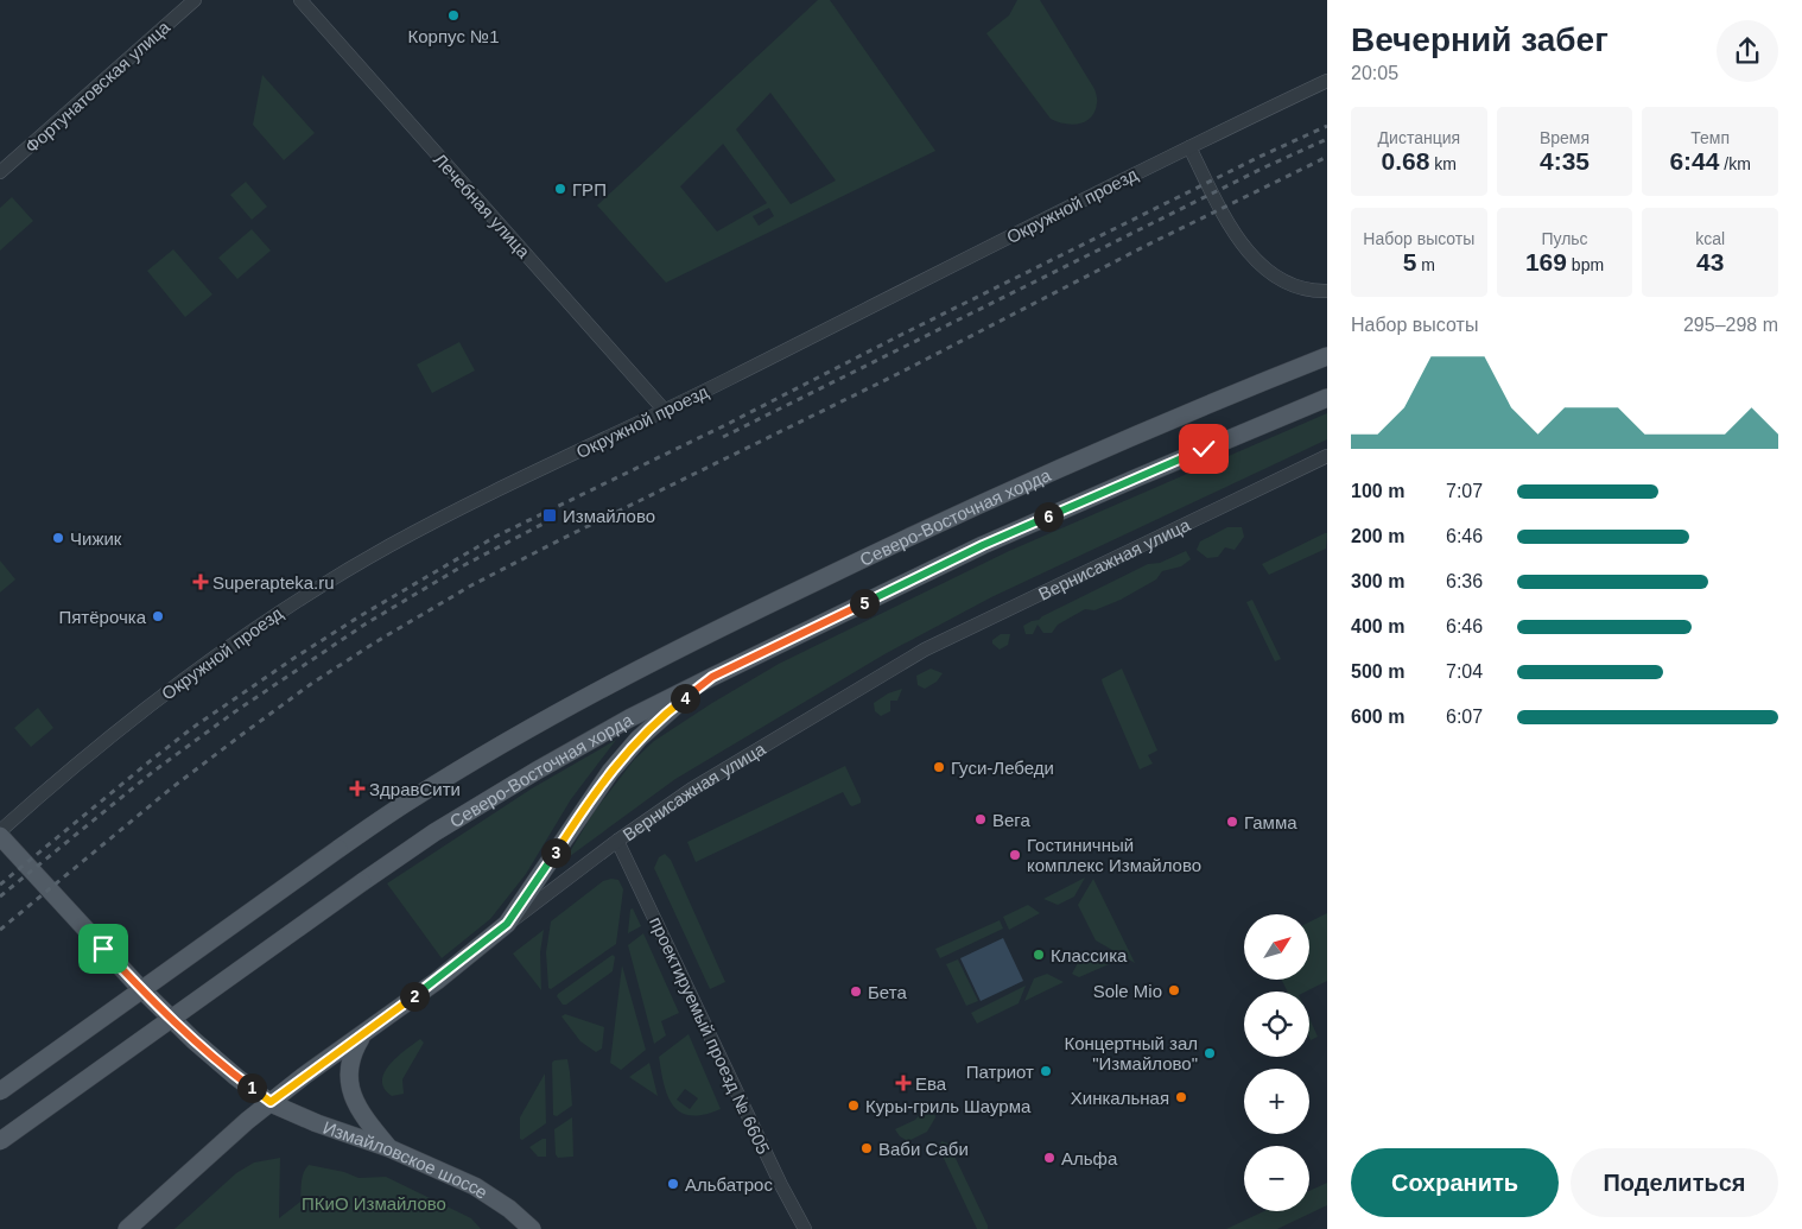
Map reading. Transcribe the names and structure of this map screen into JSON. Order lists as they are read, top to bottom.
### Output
{
  "streets": {
    "main road": ["Северо-Восточная хорда", "Вернисажная улица", "Измайловское шоссе"],
    "street": [
      "Фортунатовская улица",
      "Лечебная улица",
      "Окружной проезд",
      "проектируемый проезд № 6605"
    ]
  },
  "crossings": [
    ["Лечебная улица", "Окружной проезд"],
    ["Вернисажная улица", "проектируемый проезд № 6605"],
    ["Вернисажная улица", "Измайловское шоссе"]
  ],
  "parks": ["ПКиО Измайлово"],
  "places": {
    "other": [
      "Корпус №1",
      "ГРП",
      "Чижик",
      "Пятёрочка",
      "Гуси-Лебеди",
      "Вега",
      "Гамма",
      "Гостиничный комплекс Измайлово",
      "Классика",
      "Sole Mio",
      "Бета",
      "Концертный зал \"Измайлово\"",
      "Патриот",
      "Хинкальная",
      "Куры-гриль Шаурма",
      "Ваби Саби",
      "Альфа",
      "Альбатрос"
    ],
    "transit": ["Измайлово"],
    "health": ["Superapteka.ru", "ЗдравСити", "Ева"]
  },
  "north": "top right",
  "page": {
    "heading": ["Вечерний забег", "20:05"],
    "stats": [
      ["Дистанция", "0.68 km"],
      ["Время", "4:35"],
      ["Темп", "6:44 /km"],
      ["Набор высоты", "5 m"],
      ["Пульс", "169 bpm"],
      ["kcal", "43"]
    ],
    "chart": ["Набор высоты", "295–298 m"],
    "list": [
      {
        "name": "100 m",
        "note": "7:07"
      },
      {
        "name": "200 m",
        "note": "6:46"
      },
      {
        "name": "300 m",
        "note": "6:36"
      },
      {
        "name": "400 m",
        "note": "6:46"
      },
      {
        "name": "500 m",
        "note": "7:04"
      },
      {
        "name": "600 m",
        "note": "6:07"
      }
    ],
    "pins": [
      "6",
      "5",
      "4",
      "3",
      "2",
      "1"
    ],
    "map_buttons": ["+", "−"],
    "buttons": ["Сохранить", "Поделиться"]
  }
}
